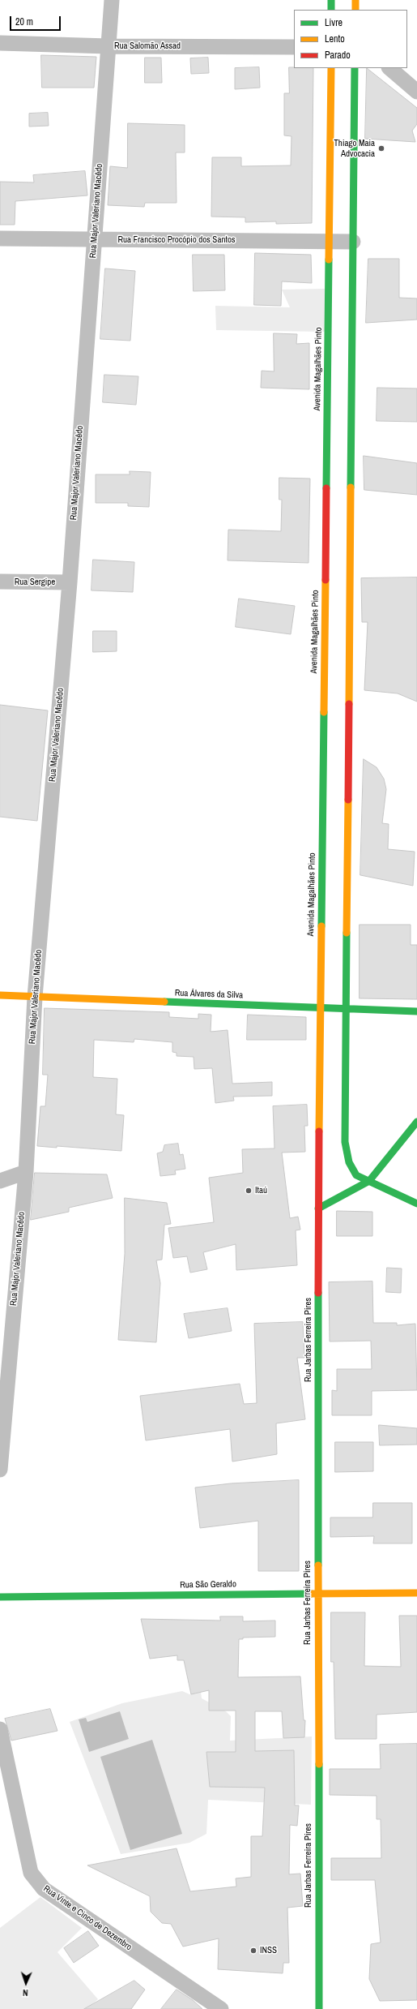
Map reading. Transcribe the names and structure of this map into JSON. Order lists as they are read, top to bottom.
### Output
{
  "streets": {
    "main road": [
      "Avenida Magalhães Pinto",
      "Rua Álvares da Silva",
      "Rua Jarbas Ferreira Pires",
      "Rua São Geraldo"
    ],
    "street": [
      "Rua Salomão Assad",
      "Rua Major Valeriano Macêdo",
      "Rua Francisco Procópio dos Santos",
      "Rua Sergipe",
      "Rua Vinte e Cinco de Dezembro"
    ]
  },
  "crossings": [
    ["Rua Salomão Assad", "Rua Major Valeriano Macêdo"],
    ["Rua Major Valeriano Macêdo", "Rua Francisco Procópio dos Santos"],
    ["Rua Major Valeriano Macêdo", "Rua Sergipe"],
    ["Rua Major Valeriano Macêdo", "Rua Álvares da Silva"],
    ["Rua Francisco Procópio dos Santos", "Avenida Magalhães Pinto"],
    ["Avenida Magalhães Pinto", "Rua Álvares da Silva"],
    ["Avenida Magalhães Pinto", "Rua Jarbas Ferreira Pires"],
    ["Rua Jarbas Ferreira Pires", "Rua São Geraldo"]
  ],
  "places": ["Thiago Maia Advocacia", "Itaú", "INSS"],
  "legend": ["Livre", "Lento", "Parado"],
  "scale_bar": "20 m",
  "north": "bottom"
}
